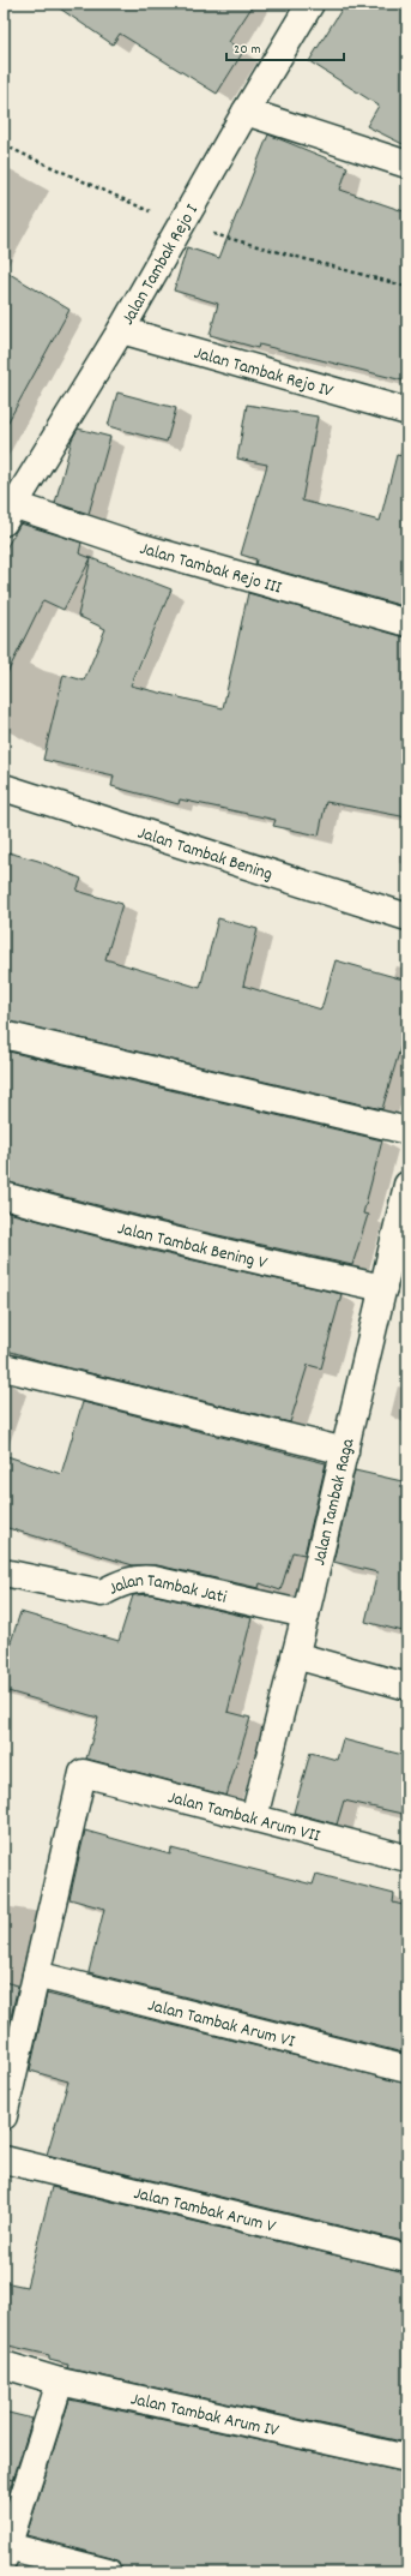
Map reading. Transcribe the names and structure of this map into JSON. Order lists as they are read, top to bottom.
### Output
{
  "streets": {
    "street": [
      "Jalan Tambak Rejo I",
      "Jalan Tambak Rejo IV",
      "Jalan Tambak Rejo III",
      "Jalan Tambak Bening",
      "Jalan Tambak Bening V",
      "Jalan Tambak Raga",
      "Jalan Tambak Jati",
      "Jalan Tambak Arum VII",
      "Jalan Tambak Arum VI",
      "Jalan Tambak Arum V",
      "Jalan Tambak Arum IV"
    ]
  },
  "crossings": [
    ["Jalan Tambak Rejo I", "Jalan Tambak Rejo IV"],
    ["Jalan Tambak Rejo I", "Jalan Tambak Rejo III"],
    ["Jalan Tambak Bening V", "Jalan Tambak Raga"],
    ["Jalan Tambak Raga", "Jalan Tambak Jati"],
    ["Jalan Tambak Raga", "Jalan Tambak Arum VII"],
    ["Jalan Tambak Arum VII", "Jalan Tambak Arum VI"]
  ],
  "scale_bar": "20 m"
}
